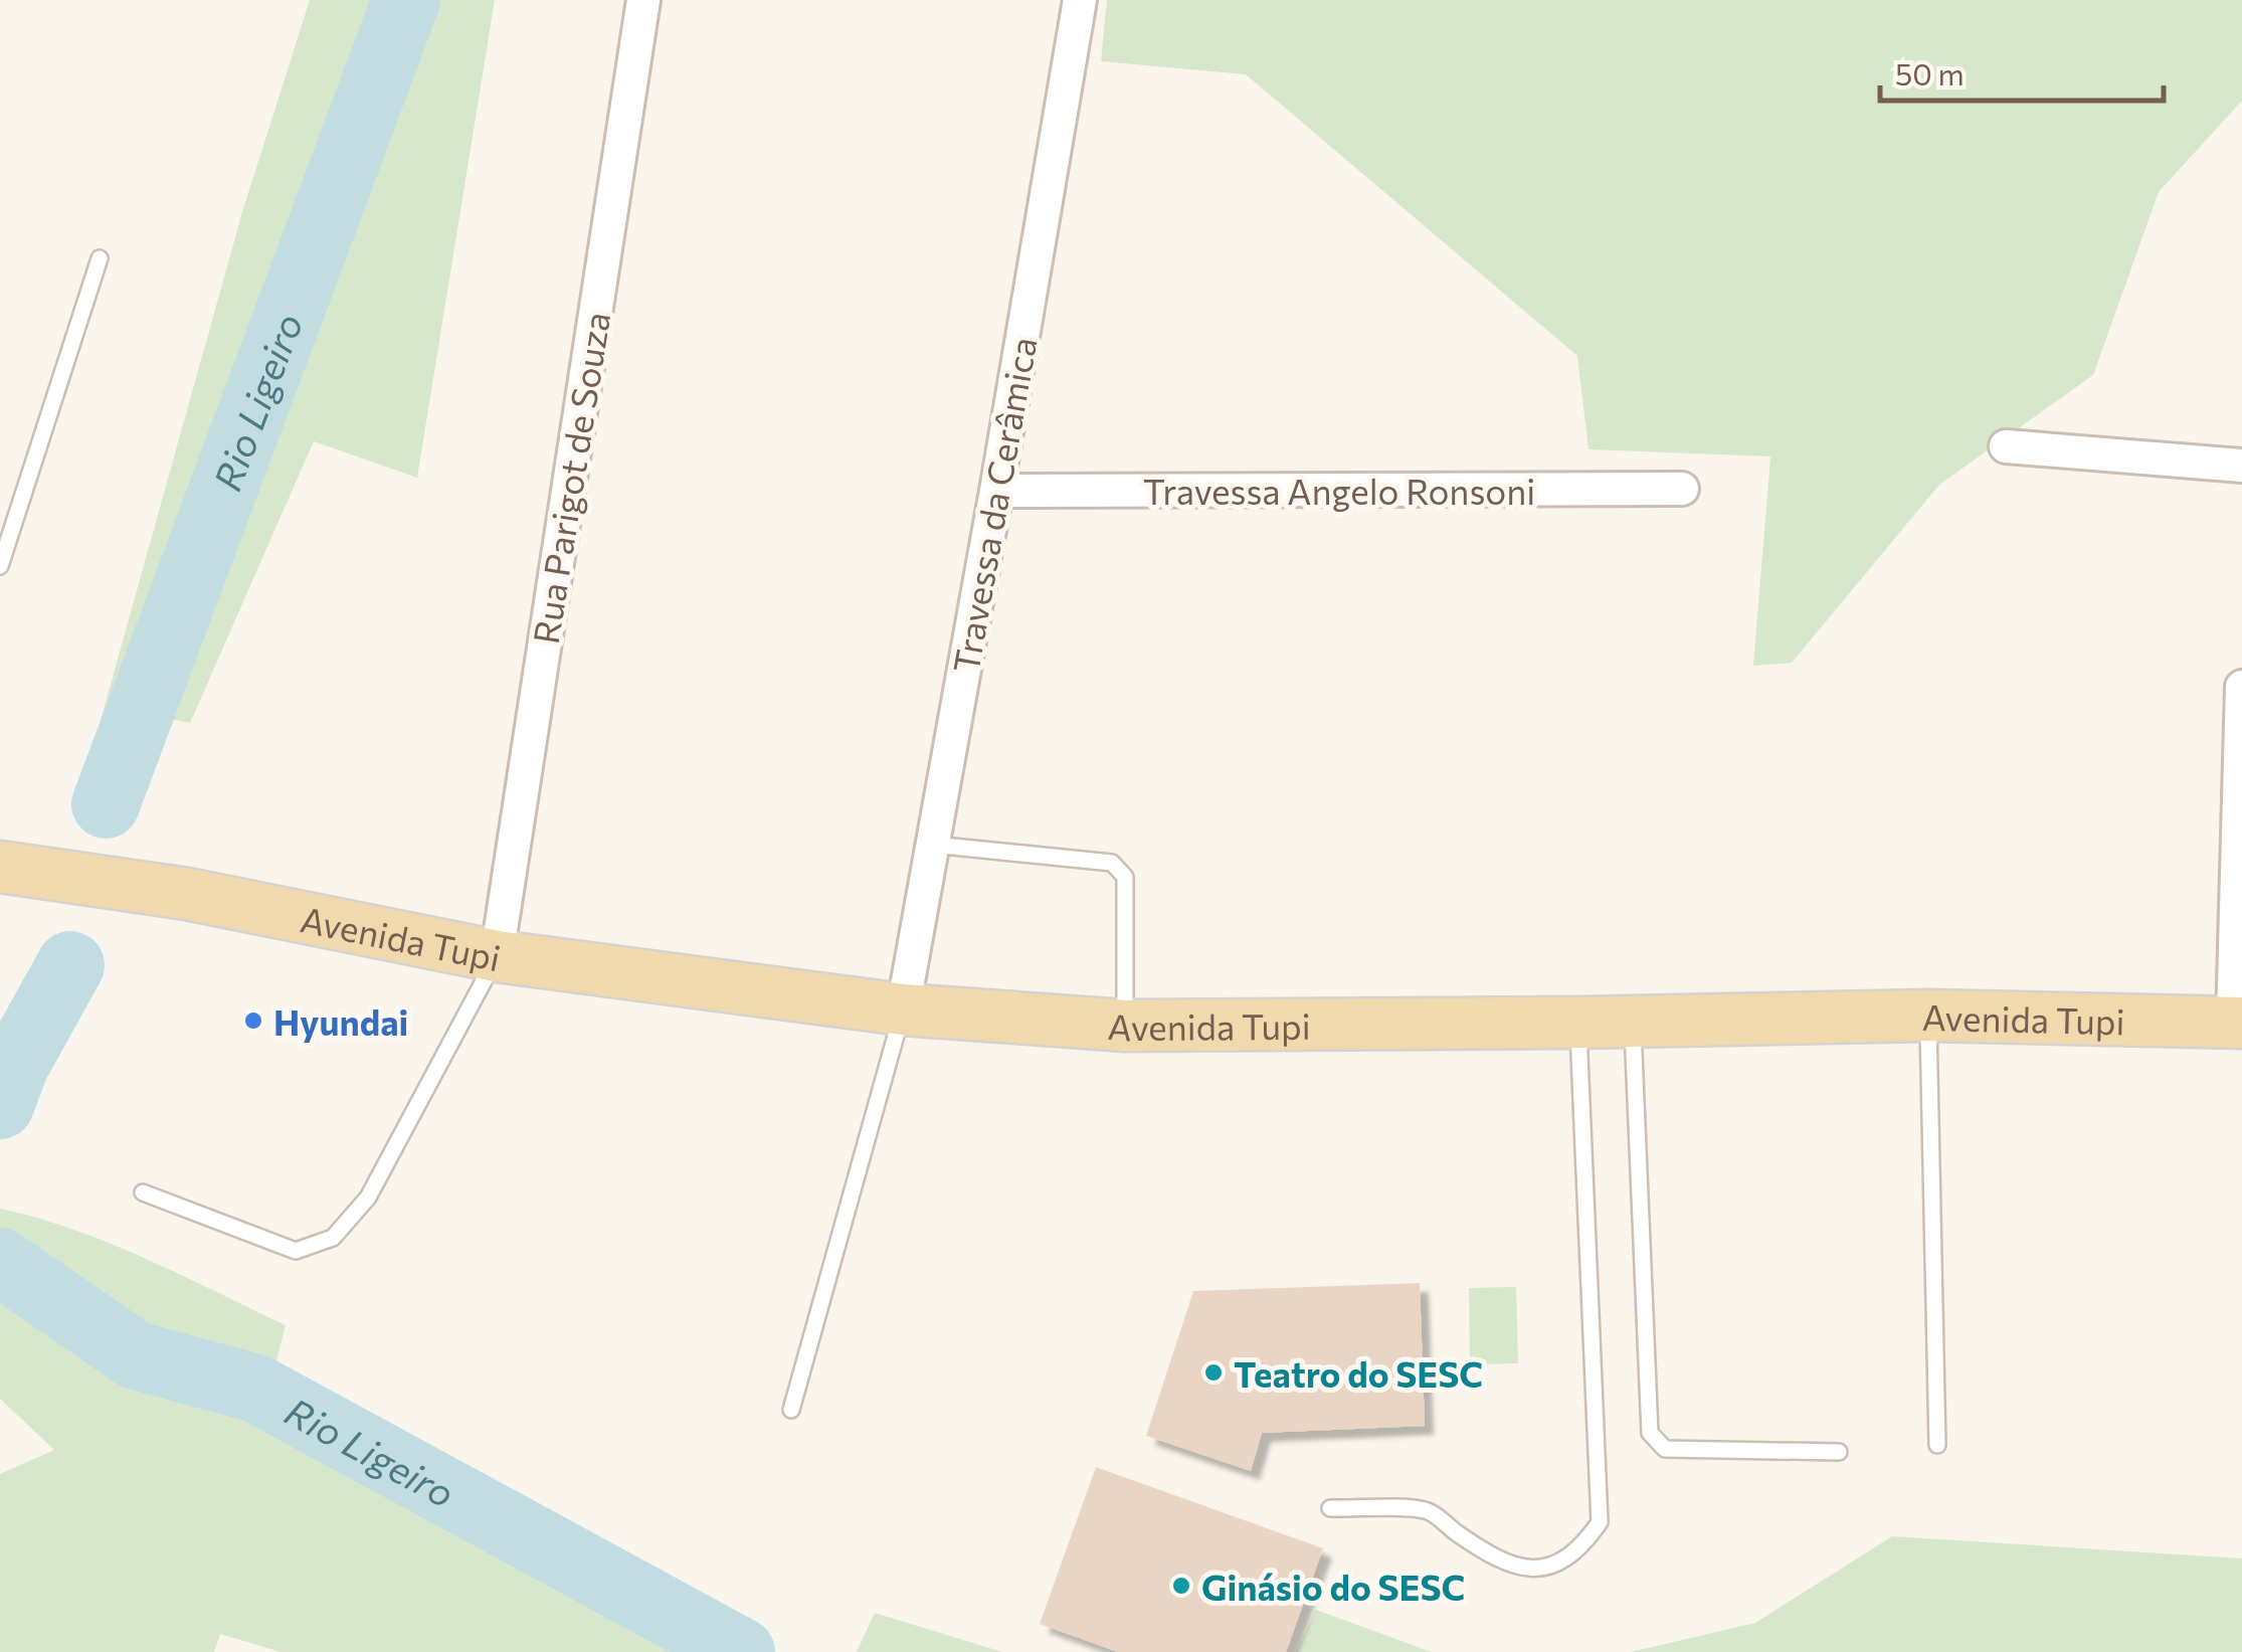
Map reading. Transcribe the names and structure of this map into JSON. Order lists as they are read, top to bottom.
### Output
{
  "streets": {
    "main road": ["Avenida Tupi"],
    "street": ["Rua Parigot de Souza", "Travessa Angelo Ronsoni", "Travessa da Cerâmica"]
  },
  "crossings": [
    ["Rua Parigot de Souza", "Avenida Tupi"],
    ["Travessa Angelo Ronsoni", "Travessa da Cerâmica"],
    ["Travessa da Cerâmica", "Avenida Tupi"]
  ],
  "water": ["Rio Ligeiro"],
  "places": ["Hyundai", "Teatro do SESC", "Ginásio do SESC"],
  "scale_bar": "50 m"
}
